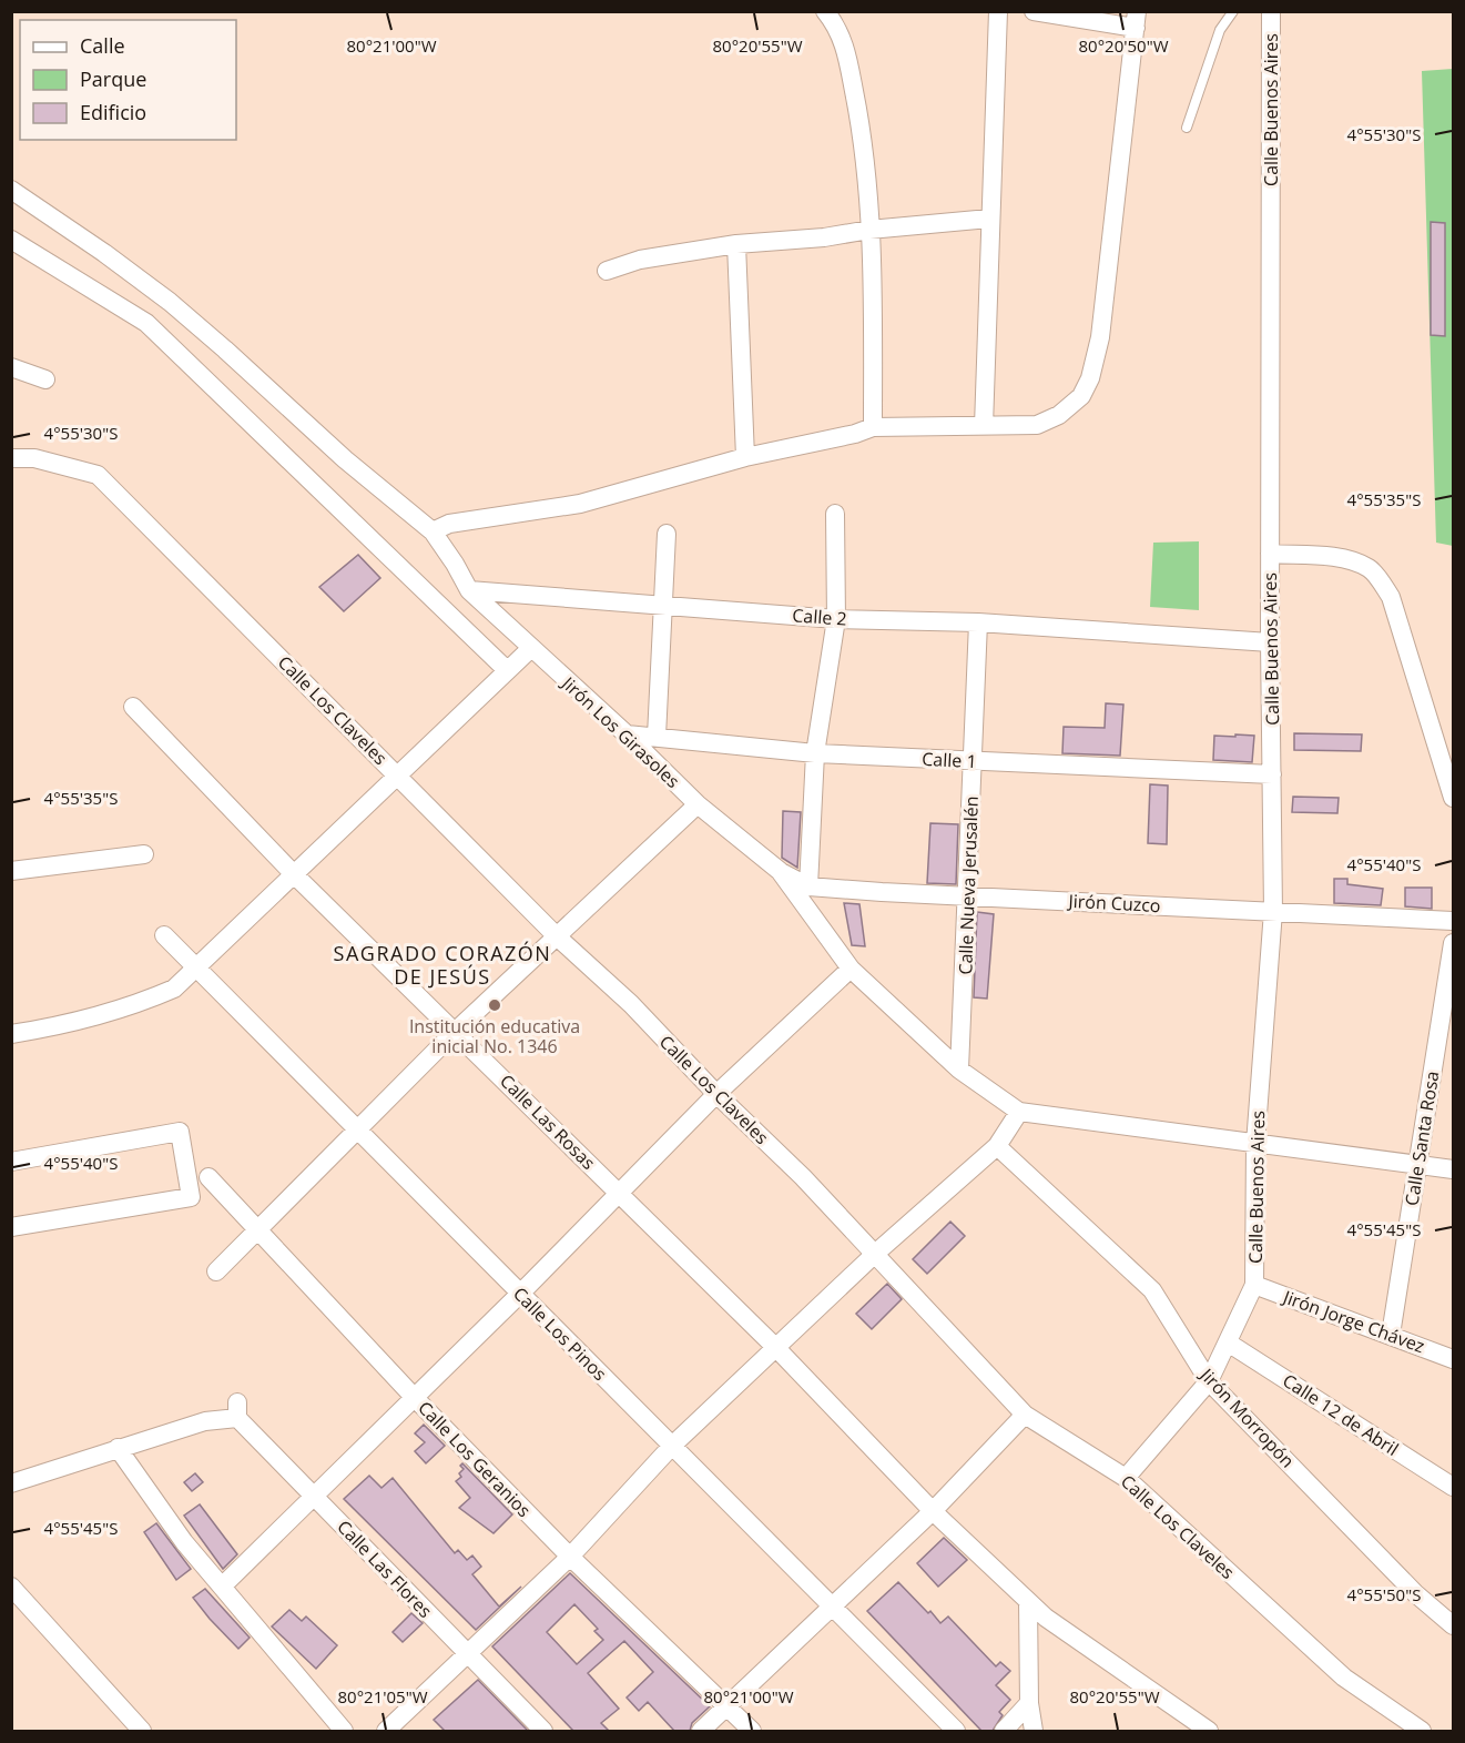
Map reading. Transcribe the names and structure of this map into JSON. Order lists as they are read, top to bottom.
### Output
{
  "streets": {
    "street": [
      "Calle Buenos Aires",
      "Calle 2",
      "Calle Los Claveles",
      "Jirón Los Girasoles",
      "Calle 1",
      "Calle Nueva Jerusalén",
      "Jirón Cuzco",
      "Calle Las Rosas",
      "Calle Santa Rosa",
      "Jirón Jorge Chávez",
      "Calle Los Pinos",
      "Calle 12 de Abril",
      "Jirón Morropón",
      "Calle Los Geranios",
      "Calle Las Flores"
    ]
  },
  "crossings": [
    ["Calle Buenos Aires", "Calle 2"],
    ["Calle Buenos Aires", "Calle 1"],
    ["Calle Buenos Aires", "Jirón Cuzco"],
    ["Calle Buenos Aires", "Jirón Jorge Chávez"],
    ["Calle 2", "Jirón Los Girasoles"],
    ["Calle 2", "Calle Nueva Jerusalén"],
    ["Jirón Los Girasoles", "Calle 1"],
    ["Jirón Los Girasoles", "Calle Nueva Jerusalén"],
    ["Jirón Los Girasoles", "Jirón Cuzco"],
    ["Calle 1", "Calle Nueva Jerusalén"],
    ["Calle Nueva Jerusalén", "Jirón Cuzco"],
    ["Calle Santa Rosa", "Jirón Jorge Chávez"]
  ],
  "districts": ["SAGRADO CORAZÓN DE JESÚS"],
  "places": ["Institución educativa inicial No. 1346"],
  "legend": ["Calle", "Parque", "Edificio"],
  "coordinates": [
    "80°21'00\"W",
    "80°20'55\"W",
    "80°20'50\"W",
    "4°55'30\"S",
    "4°55'35\"S",
    "4°55'40\"S",
    "4°55'45\"S",
    "4°55'50\"S",
    "80°21'05\"W"
  ]
}
